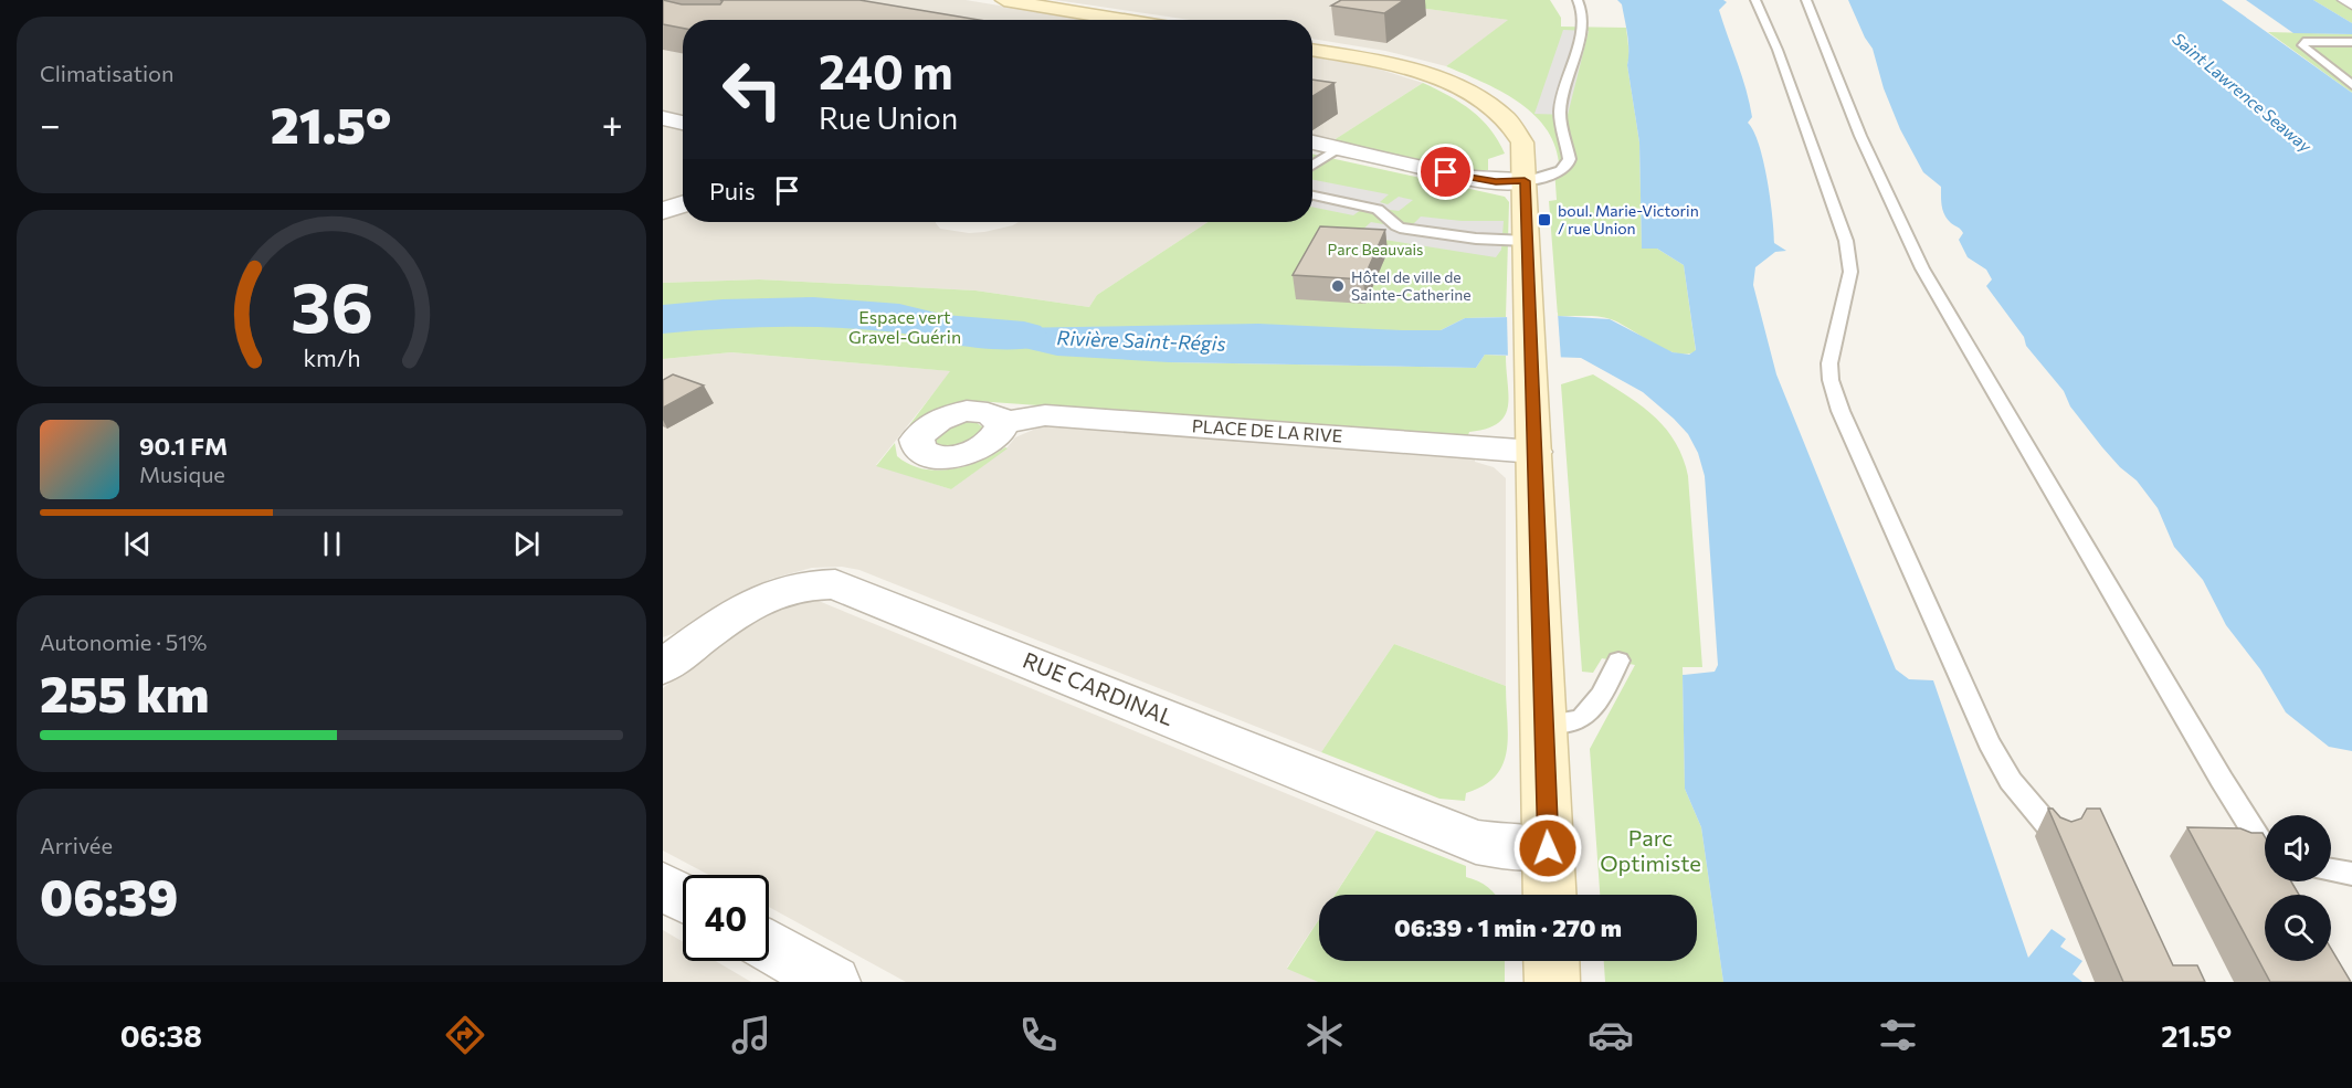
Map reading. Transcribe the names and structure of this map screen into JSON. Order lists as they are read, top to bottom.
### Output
{
  "streets": {
    "street": ["PLACE DE LA RIVE", "RUE CARDINAL"]
  },
  "water": ["Saint Lawrence Seaway", "Rivière Saint-Régis"],
  "parks": ["Parc Beauvais", "Espace vert Gravel-Guérin", "Parc Optimiste"],
  "places": {
    "transit": ["boul. Marie-Victorin / rue Union"],
    "other": ["Hôtel de ville de Sainte-Catherine"]
  },
  "page": {
    "tile": [
      "Climatisation",
      ["Autonomie · 51%", "255 km"],
      ["Arrivée", "06:39"]
    ],
    "turn": ["240 m", "Rue Union"],
    "heat": ["−", "21.5°", "+"],
    "then": "Puis",
    "song": ["90.1 FM", "Musique"],
    "limit": "40",
    "trip": "06:39 · 1 min · 270 m",
    "tabs": ["06:38", "21.5°"],
    "gauge": ["36", "km/h"]
  }
}
